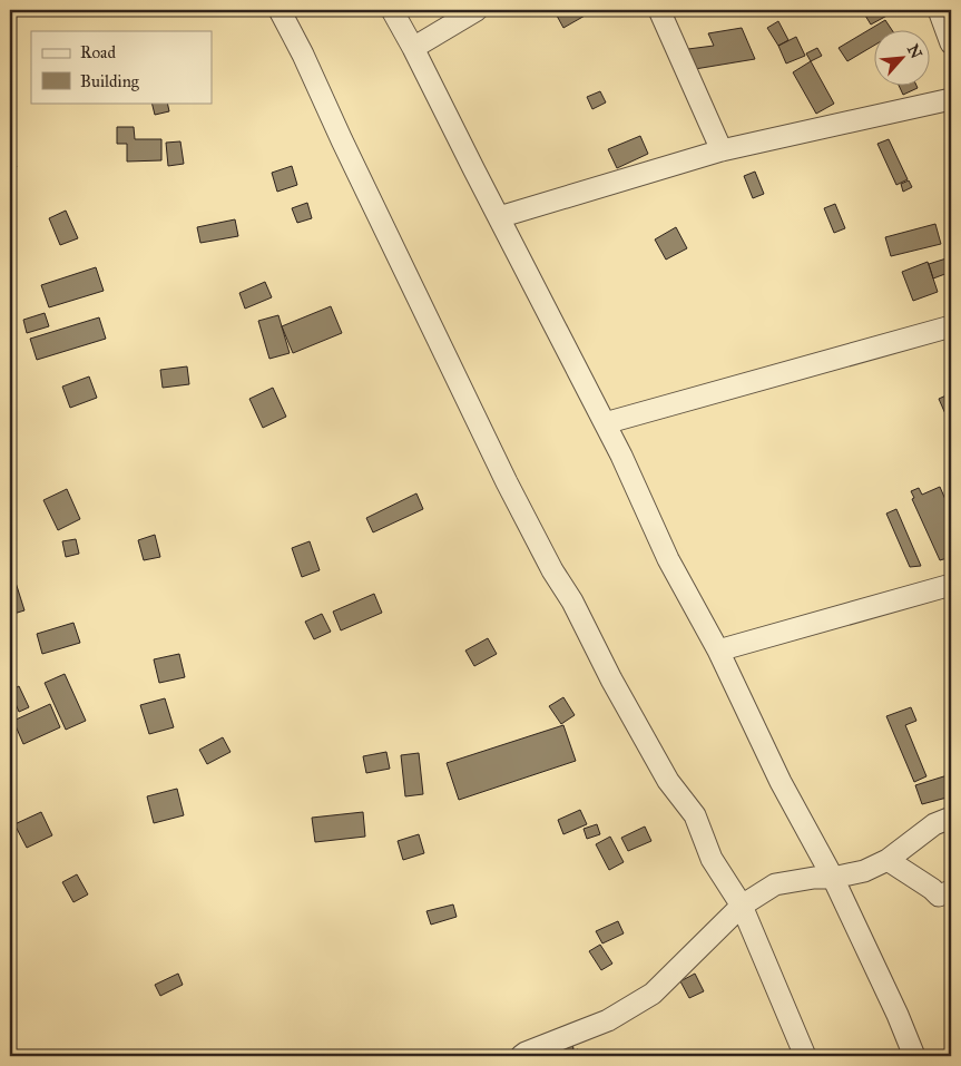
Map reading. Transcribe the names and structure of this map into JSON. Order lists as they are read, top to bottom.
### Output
{
  "legend": ["Road", "Building"],
  "north": "top right"
}
